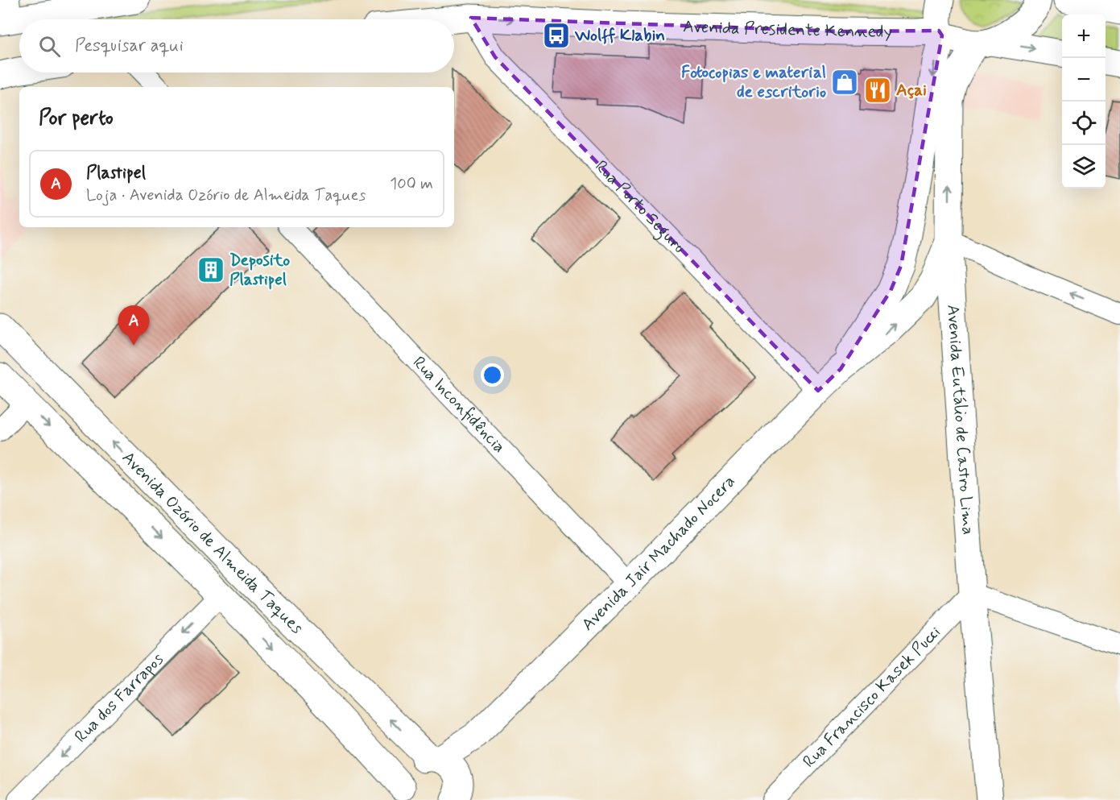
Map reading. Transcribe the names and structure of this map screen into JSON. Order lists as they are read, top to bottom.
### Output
{
  "streets": {
    "street": [
      "Avenida Presidente Kennedy",
      "Rua Porto Seguro",
      "Rua Inconfidência",
      "Avenida Eutálio de Castro Lima",
      "Avenida Ozório de Almeida Taques",
      "Avenida Jair Machado Nocera",
      "Rua Francisco Kasek Pucci",
      "Rua dos Farrapos"
    ]
  },
  "crossings": [
    ["Avenida Presidente Kennedy", "Rua Porto Seguro"],
    ["Avenida Presidente Kennedy", "Avenida Eutálio de Castro Lima"],
    ["Avenida Presidente Kennedy", "Avenida Jair Machado Nocera"],
    ["Rua Porto Seguro", "Avenida Jair Machado Nocera"],
    ["Rua Inconfidência", "Avenida Jair Machado Nocera"],
    ["Avenida Eutálio de Castro Lima", "Avenida Jair Machado Nocera"],
    ["Avenida Eutálio de Castro Lima", "Rua Francisco Kasek Pucci"],
    ["Avenida Ozório de Almeida Taques", "Avenida Jair Machado Nocera"],
    ["Avenida Ozório de Almeida Taques", "Rua dos Farrapos"]
  ],
  "one_way": ["Avenida Presidente Kennedy", "Rua dos Farrapos"],
  "places": {
    "bus stop": ["Wolff Klabin"],
    "shop": ["Fotocopias e material de escritorio"],
    "restaurant": ["Açai"],
    "building": ["Deposito Plastipel"]
  },
  "page": {
    "map_buttons": ["+", "−"],
    "search": "Pesquisar aqui",
    "heading": "Por perto",
    "list": [
      {
        "mark": "A",
        "name": "Plastipel",
        "note": "Loja · Avenida Ozório de Almeida Taques",
        "value": "100 m"
      }
    ],
    "pins": "A"
  }
}
